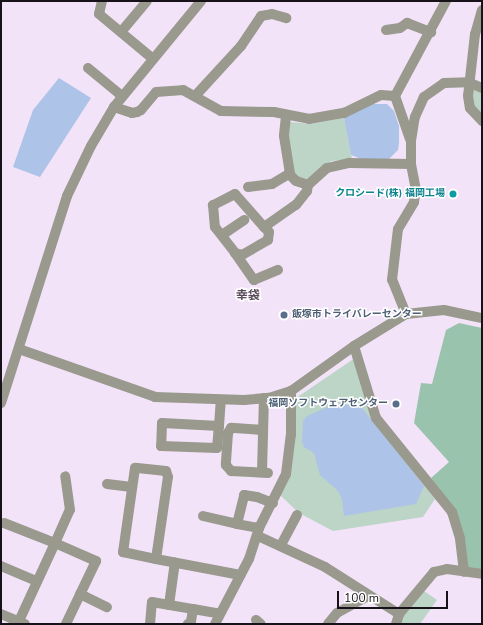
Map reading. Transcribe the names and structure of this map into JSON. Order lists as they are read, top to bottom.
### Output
{
  "districts": ["幸袋"],
  "places": ["クロシード(株) 福岡工場", "飯塚市トライバレーセンター", "福岡ソフトウェアセンター"],
  "scale_bar": "100 m"
}
